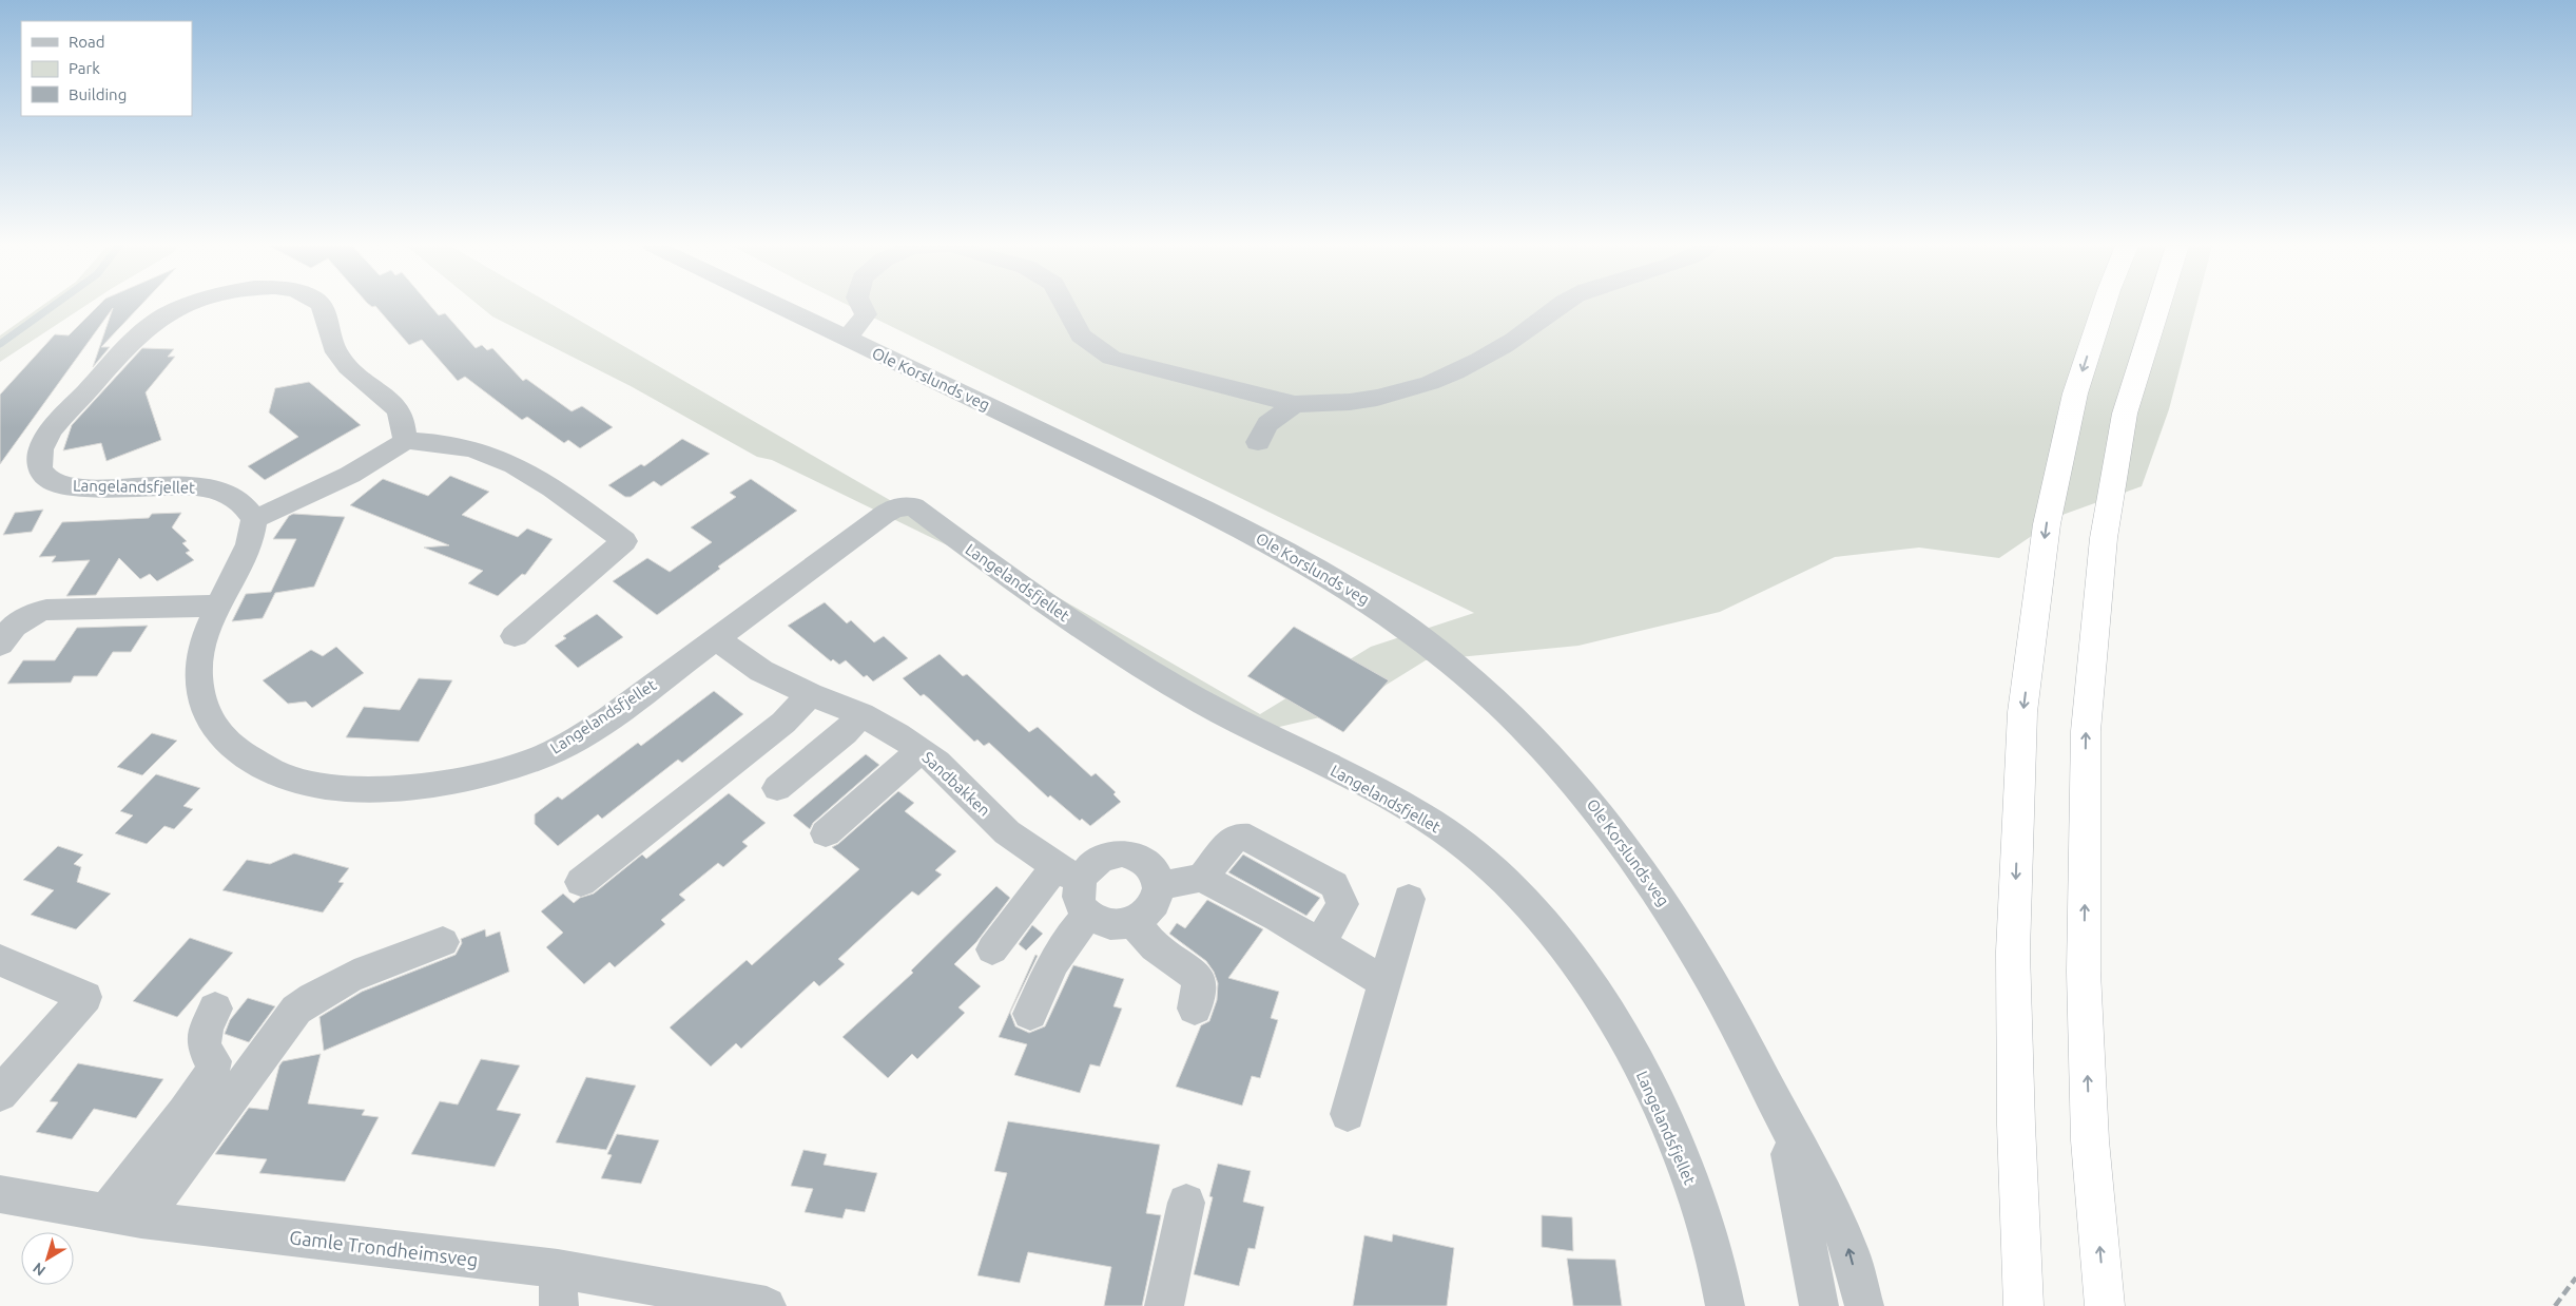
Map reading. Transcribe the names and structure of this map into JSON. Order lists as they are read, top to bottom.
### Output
{
  "streets": {
    "street": [
      "Ole Korslunds veg",
      "Langelandsfjellet",
      "Sandbakken",
      "Gamle Trondheimsveg"
    ]
  },
  "crossings": [
    ["Langelandsfjellet", "Sandbakken"]
  ],
  "legend": ["Road", "Park", "Building"],
  "north": "bottom left"
}
